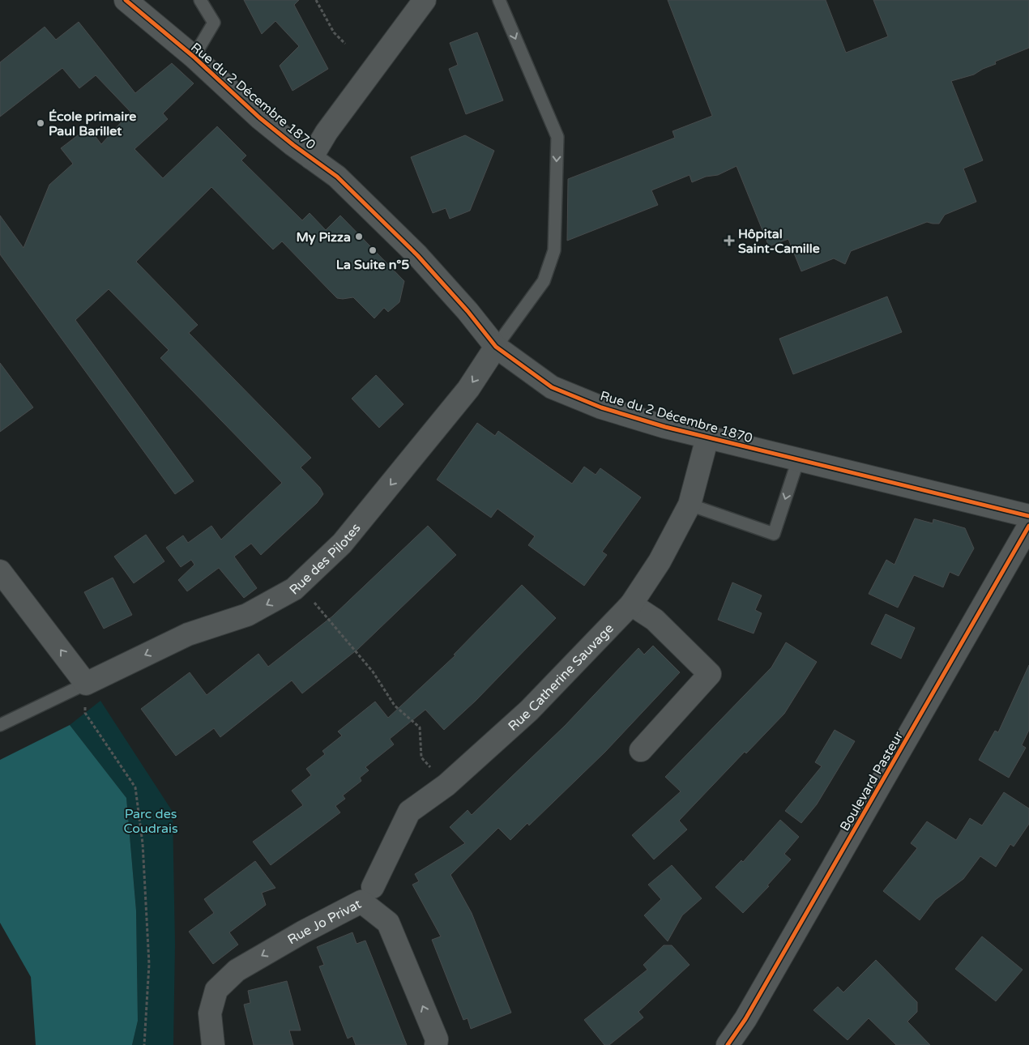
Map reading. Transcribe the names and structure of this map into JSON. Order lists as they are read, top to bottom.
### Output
{
  "streets": {
    "street": [
      "Rue du 2 Décembre 1870",
      "Rue des Pilotes",
      "Rue Catherine Sauvage",
      "Boulevard Pasteur",
      "Rue Jo Privat"
    ]
  },
  "crossings": [
    ["Rue du 2 Décembre 1870", "Rue des Pilotes"],
    ["Rue du 2 Décembre 1870", "Rue Catherine Sauvage"]
  ],
  "one_way": ["Rue des Pilotes"],
  "parks": ["Parc des Coudrais"],
  "places": {
    "other": ["École primaire Paul Barillet", "My Pizza", "La Suite n°5"],
    "health": ["Hôpital Saint-Camille"]
  }
}
